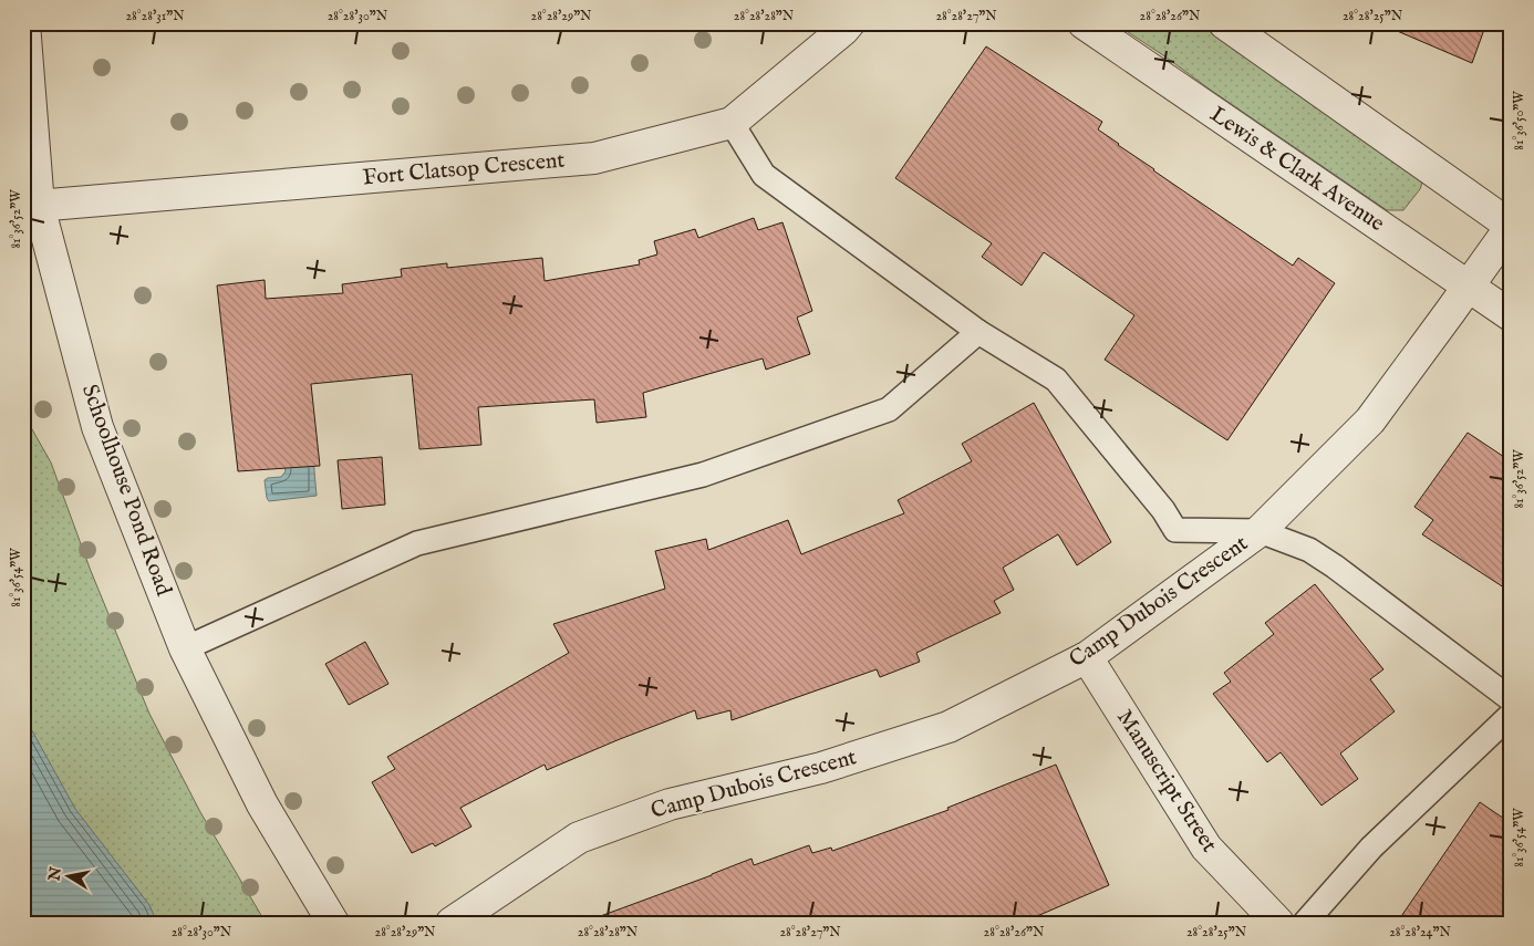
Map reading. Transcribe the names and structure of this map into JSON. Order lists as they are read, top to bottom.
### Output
{
  "streets": {
    "street": [
      "Fort Clatsop Crescent",
      "Lewis & Clark Avenue",
      "Schoolhouse Pond Road",
      "Camp Dubois Crescent",
      "Manuscript Street"
    ]
  },
  "crossings": [
    ["Fort Clatsop Crescent", "Schoolhouse Pond Road"],
    ["Lewis & Clark Avenue", "Camp Dubois Crescent"],
    ["Camp Dubois Crescent", "Manuscript Street"]
  ],
  "north": "left",
  "coordinates": [
    "28°28'31\"N",
    "28°28'30\"N",
    "28°28'29\"N",
    "28°28'28\"N",
    "28°28'27\"N",
    "28°28'26\"N",
    "28°28'25\"N",
    "81°36'50\"W",
    "81°36'52\"W",
    "81°36'54\"W",
    "28°28'24\"N"
  ]
}
